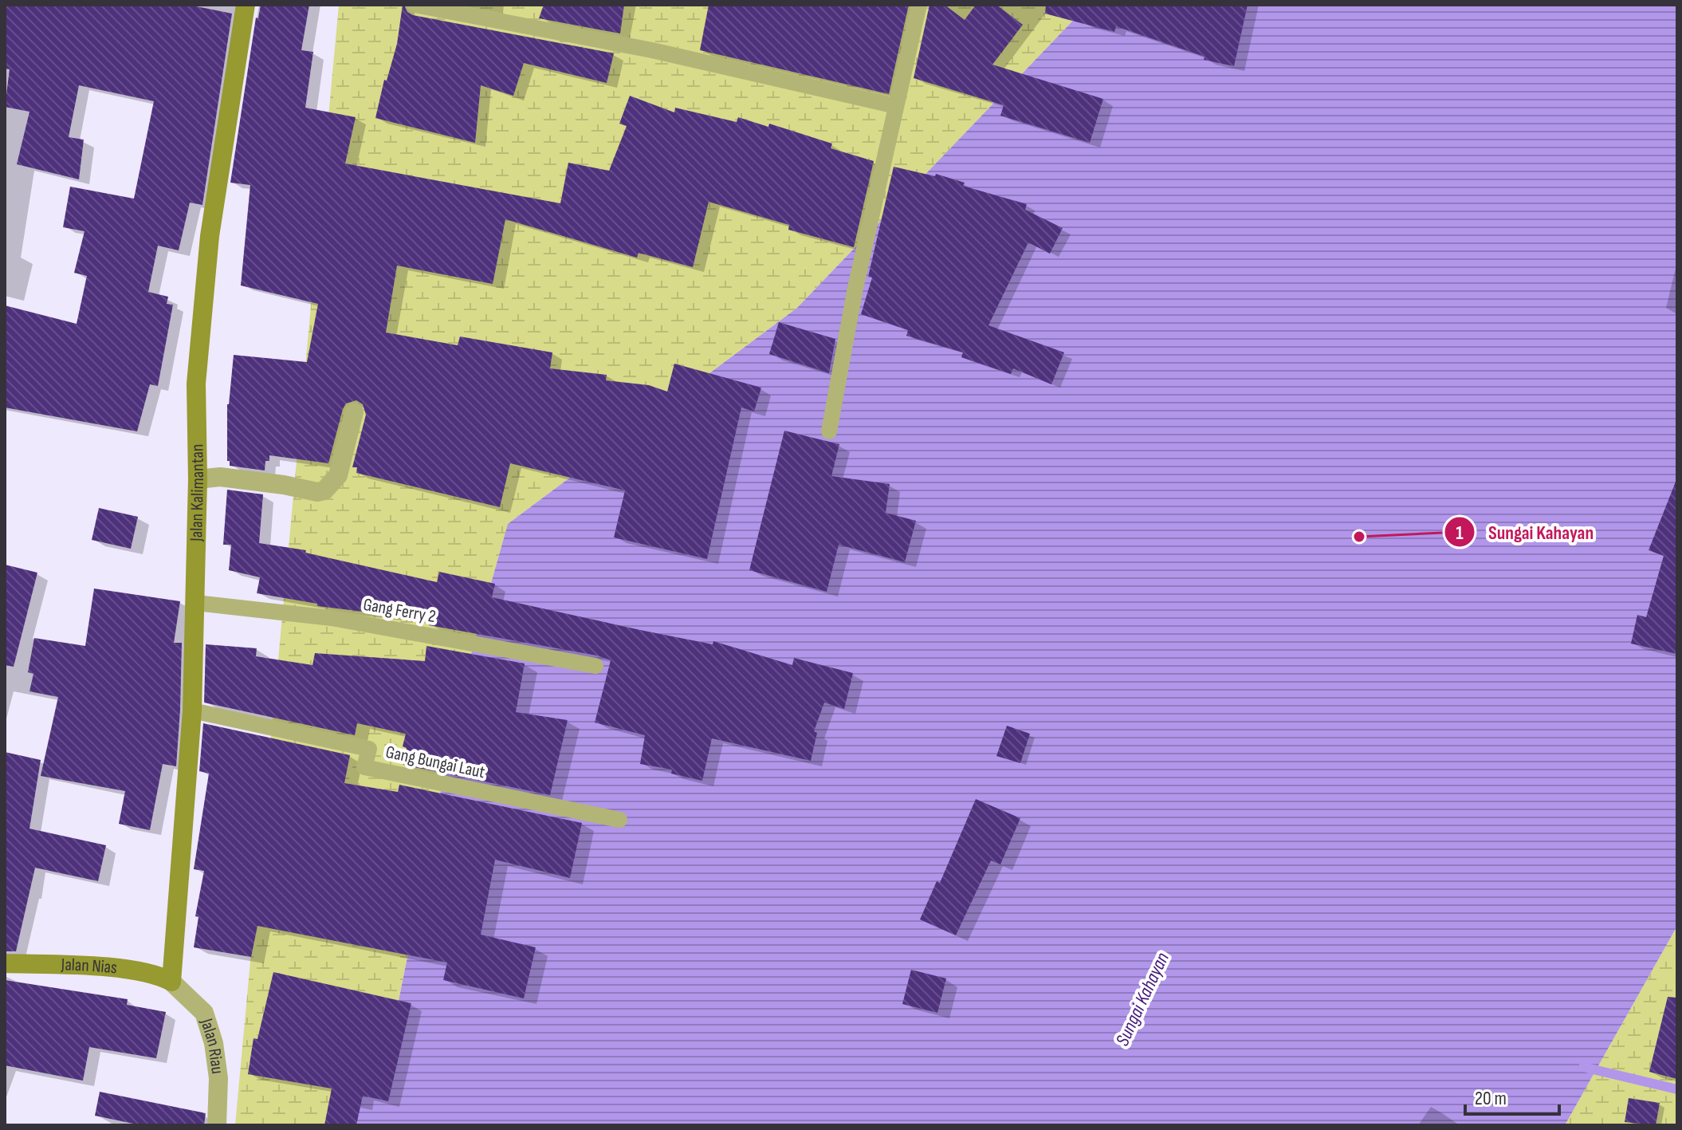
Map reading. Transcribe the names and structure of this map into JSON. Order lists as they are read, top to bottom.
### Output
{
  "streets": {
    "street": ["Jalan Kalimantan", "Jalan Nias", "Jalan Riau"],
    "lane": ["Gang Ferry 2", "Gang Bungai Laut"]
  },
  "crossings": [
    ["Jalan Kalimantan", "Gang Ferry 2"],
    ["Jalan Kalimantan", "Gang Bungai Laut"],
    ["Jalan Kalimantan", "Jalan Nias"],
    ["Jalan Kalimantan", "Jalan Riau"],
    ["Jalan Nias", "Jalan Riau"]
  ],
  "water": ["Sungai Kahayan"],
  "places": ["Sungai Kahayan"],
  "scale_bar": "20 m"
}
